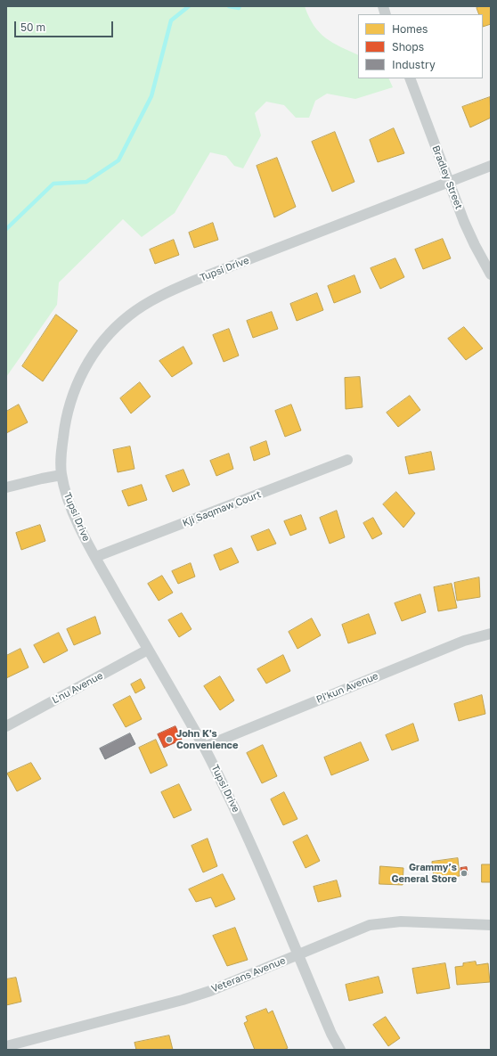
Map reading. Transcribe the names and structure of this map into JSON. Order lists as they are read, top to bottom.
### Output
{
  "streets": {
    "street": [
      "Bradley Street",
      "Tupsi Drive",
      "Kji Saqmaw Court",
      "L'nu Avenue",
      "Pi'kun Avenue",
      "Veterans Avenue"
    ]
  },
  "crossings": [
    ["Bradley Street", "Tupsi Drive"],
    ["Tupsi Drive", "Kji Saqmaw Court"],
    ["Tupsi Drive", "L'nu Avenue"],
    ["Tupsi Drive", "Pi'kun Avenue"],
    ["Tupsi Drive", "Veterans Avenue"]
  ],
  "places": ["John K's Convenience", "Grammy’s General Store"],
  "legend": ["Homes", "Shops", "Industry"],
  "scale_bar": "50 m"
}
